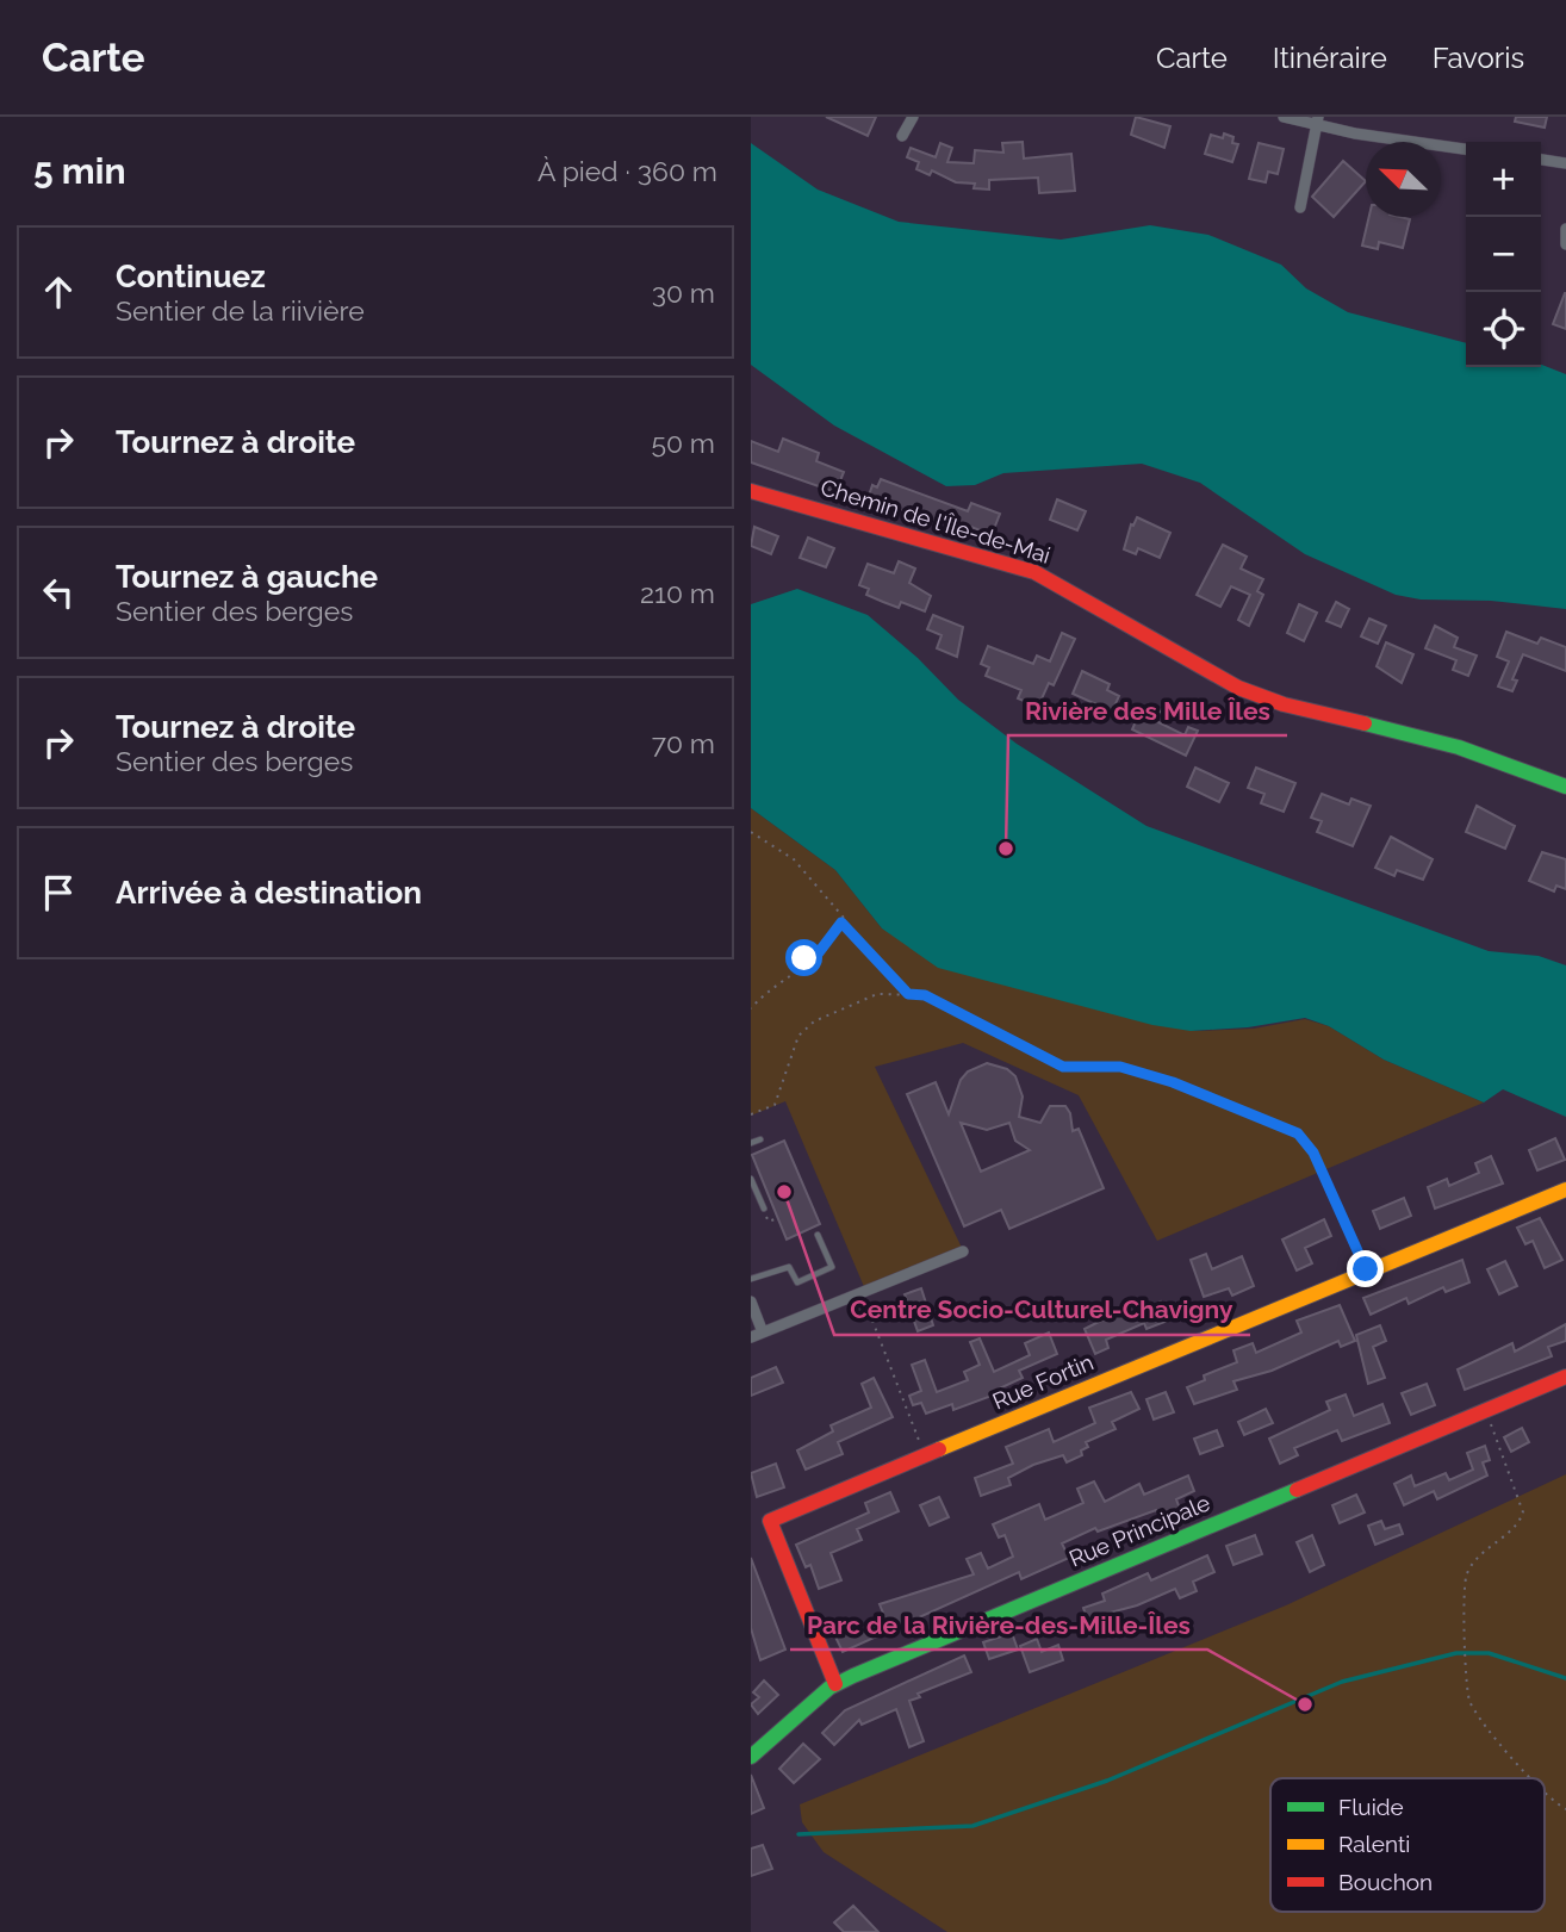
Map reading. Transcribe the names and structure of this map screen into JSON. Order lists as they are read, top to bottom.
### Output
{
  "streets": {
    "street": ["Chemin de l'Île-de-Mai", "Rue Fortin", "Rue Principale"]
  },
  "crossings": [
    ["Rue Fortin", "Rue Principale"]
  ],
  "places": ["Rivière des Mille Îles", "Centre Socio-Culturel-Chavigny", "Parc de la Rivière-des-Mille-Îles"],
  "legend": ["Fluide", "Ralenti", "Bouchon"],
  "north": "top left",
  "page": {
    "header": "Carte",
    "nav": ["Carte", "Itinéraire", "Favoris"],
    "heading": ["5 min", "À pied · 360 m"],
    "map_buttons": ["+", "−"],
    "list": [
      ["Continuez", "Sentier de la riivière", "30 m"],
      ["Tournez à droite", "50 m"],
      ["Tournez à gauche", "Sentier des berges", "210 m"],
      ["Tournez à droite", "Sentier des berges", "70 m"],
      "Arrivée à destination"
    ]
  }
}
